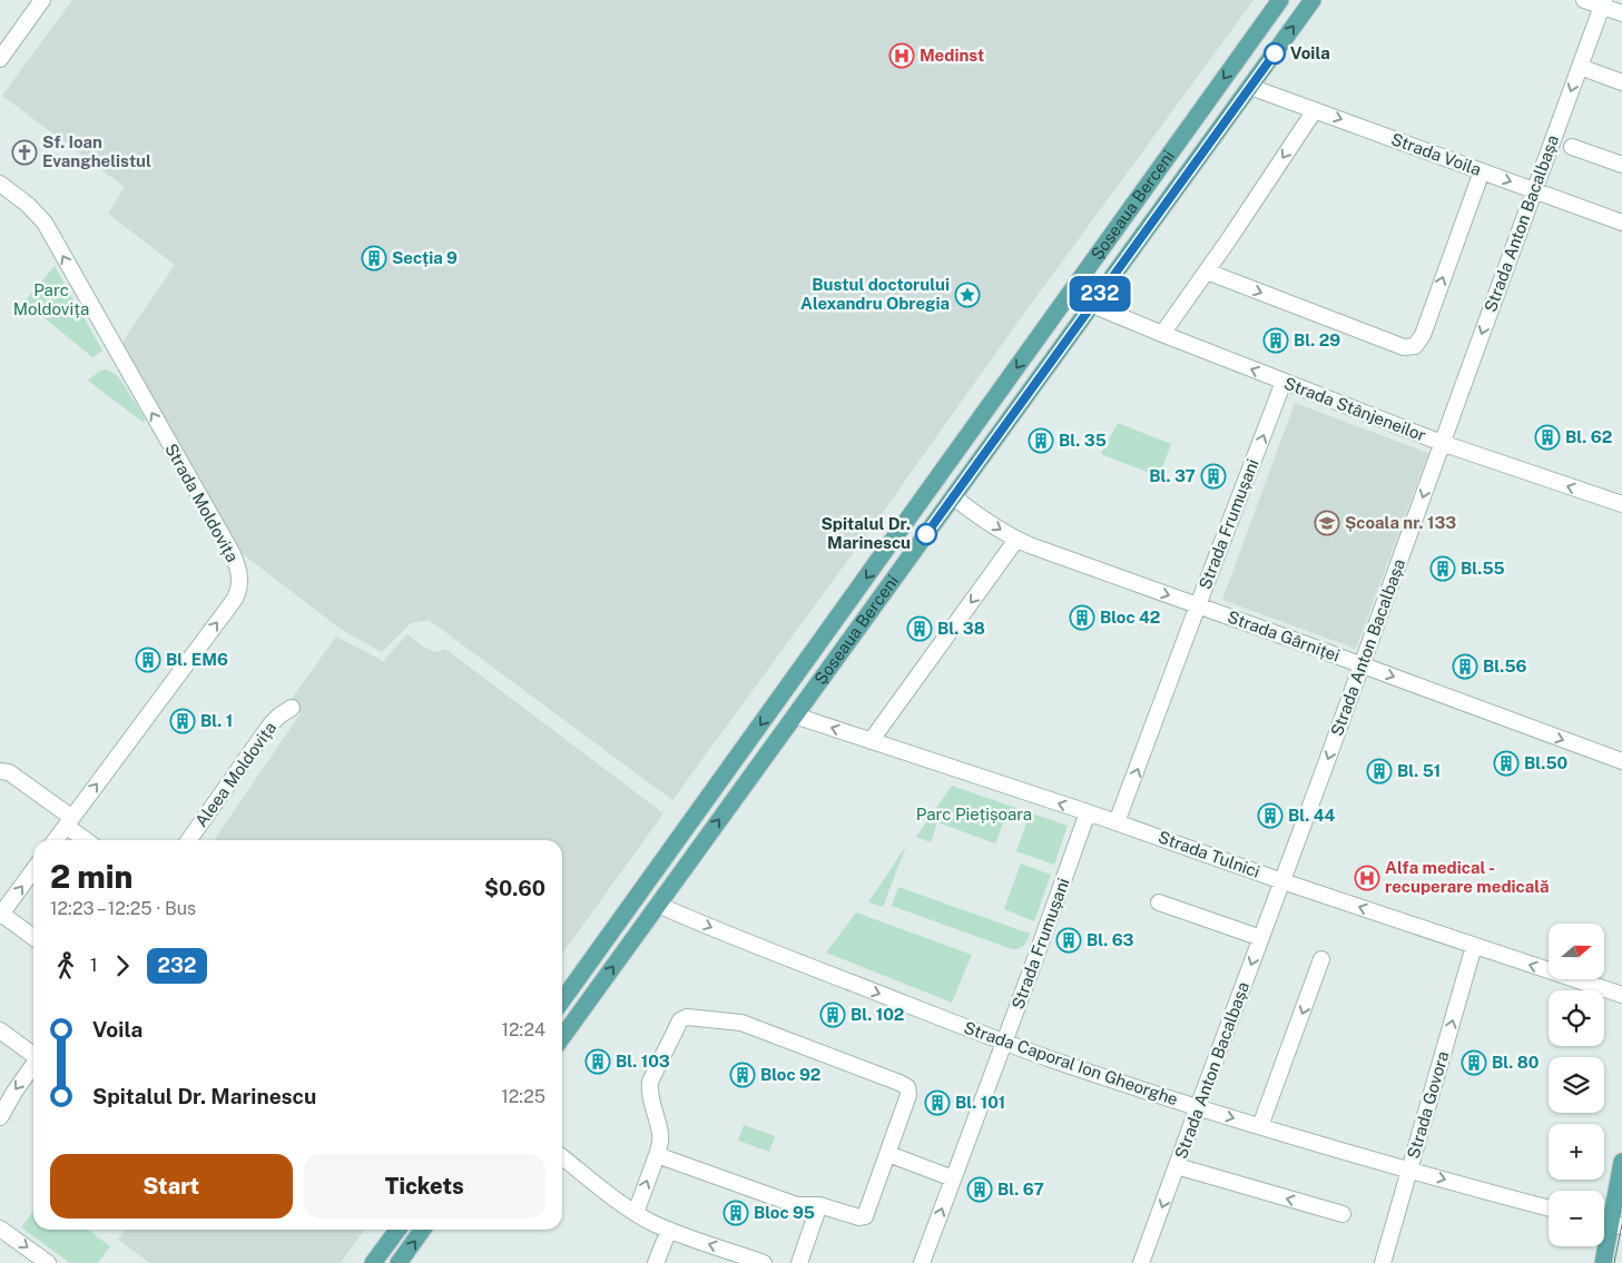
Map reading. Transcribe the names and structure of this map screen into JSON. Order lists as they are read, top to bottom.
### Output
{
  "streets": {
    "main road": ["Șoseaua Berceni"],
    "street": [
      "Strada Voila",
      "Strada Anton Bacalbașa",
      "Strada Stânjeneilor",
      "Strada Moldovița",
      "Strada Frumușani",
      "Strada Gârniței",
      "Aleea Moldovița",
      "Strada Tulnici",
      "Strada Caporal Ion Gheorghe",
      "Strada Govora"
    ]
  },
  "crossings": [
    ["Strada Voila", "Șoseaua Berceni"],
    ["Strada Voila", "Strada Anton Bacalbașa"],
    ["Șoseaua Berceni", "Strada Stânjeneilor"],
    ["Șoseaua Berceni", "Strada Gârniței"],
    ["Șoseaua Berceni", "Strada Tulnici"],
    ["Șoseaua Berceni", "Strada Caporal Ion Gheorghe"],
    ["Strada Anton Bacalbașa", "Strada Stânjeneilor"],
    ["Strada Anton Bacalbașa", "Strada Gârniței"],
    ["Strada Anton Bacalbașa", "Strada Tulnici"],
    ["Strada Anton Bacalbașa", "Strada Caporal Ion Gheorghe"],
    ["Strada Stânjeneilor", "Strada Frumușani"],
    ["Strada Frumușani", "Strada Gârniței"],
    ["Strada Frumușani", "Strada Tulnici"],
    ["Strada Frumușani", "Strada Caporal Ion Gheorghe"],
    ["Strada Tulnici", "Strada Govora"],
    ["Strada Caporal Ion Gheorghe", "Strada Govora"]
  ],
  "one_way": [
    "Strada Voila",
    "Strada Anton Bacalbașa",
    "Strada Stânjeneilor",
    "Strada Moldovița",
    "Strada Frumușani",
    "Strada Gârniței",
    "Strada Tulnici",
    "Strada Caporal Ion Gheorghe",
    "Strada Govora"
  ],
  "parks": ["Parc Moldovița", "Parc Piețișoara"],
  "places": {
    "other": ["Voila", "Spitalul Dr. Marinescu"],
    "hospital": ["Medinst", "Alfa medical - recuperare medicală"],
    "church": ["Sf. Ioan Evanghelistul"],
    "building": [
      "Secția 9",
      "Bl. 29",
      "Bl. 62",
      "Bl. 35",
      "Bl. 37",
      "Bl.55",
      "Bloc 42",
      "Bl. 38",
      "Bl. EM6",
      "Bl.56",
      "Bl. 1",
      "Bl.50",
      "Bl. 51",
      "Bl. 44",
      "Bl. 63",
      "Bl. 102",
      "Bl. 103",
      "Bl. 80",
      "Bloc 92",
      "Bl. 101",
      "Bl. 67",
      "Bloc 95"
    ],
    "place": ["Bustul doctorului Alexandru Obregia"],
    "school or university": ["Școala nr. 133"]
  },
  "lines": ["bus line 232"],
  "north": "right",
  "page": {
    "on_map": "232",
    "heading": ["2 min", "12:23 – 12:25 · Bus", "$0.60"],
    "map_buttons": ["+", "−"],
    "legs": ["1", "232"],
    "list": [
      {
        "name": "Voila",
        "value": "12:24"
      },
      {
        "name": "Spitalul Dr. Marinescu",
        "value": "12:25"
      }
    ],
    "buttons": ["Start", "Tickets"]
  }
}
